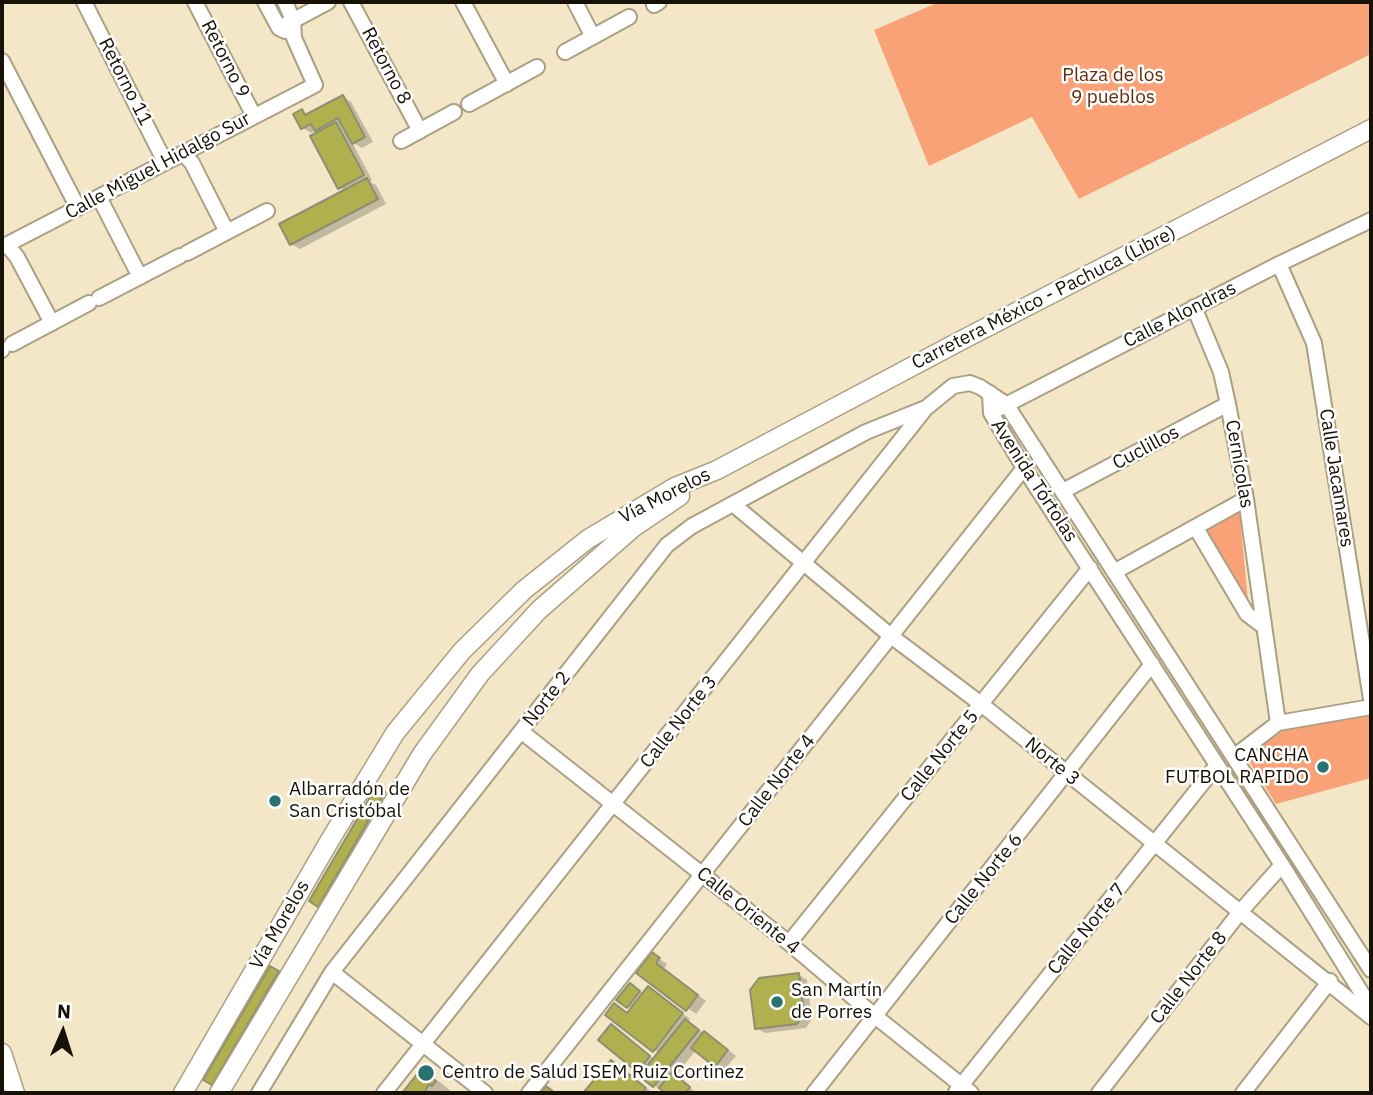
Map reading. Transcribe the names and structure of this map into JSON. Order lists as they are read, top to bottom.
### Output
{
  "streets": {
    "main road": ["Carretera México - Pachuca (Libre)", "Vía Morelos"],
    "street": [
      "Retorno 9",
      "Retorno 8",
      "Retorno 11",
      "Calle Miguel Hidalgo Sur",
      "Calle Alondras",
      "Cuclillos",
      "Cernícolas",
      "Calle Jacamares",
      "Avenida Tórtolas",
      "Norte 2",
      "Calle Norte 3",
      "Calle Norte 5",
      "Norte 3",
      "Calle Norte 4",
      "Calle Norte 6",
      "Calle Oriente 4",
      "Calle Norte 7",
      "Calle Norte 8"
    ]
  },
  "crossings": [
    ["Retorno 9", "Calle Miguel Hidalgo Sur"],
    ["Retorno 11", "Calle Miguel Hidalgo Sur"],
    ["Carretera México - Pachuca (Libre)", "Vía Morelos"],
    ["Calle Alondras", "Cernícolas"],
    ["Calle Alondras", "Calle Jacamares"],
    ["Calle Alondras", "Avenida Tórtolas"],
    ["Cuclillos", "Cernícolas"],
    ["Cuclillos", "Avenida Tórtolas"],
    ["Avenida Tórtolas", "Calle Norte 3"],
    ["Avenida Tórtolas", "Calle Norte 5"],
    ["Avenida Tórtolas", "Calle Norte 4"],
    ["Avenida Tórtolas", "Calle Norte 6"],
    ["Avenida Tórtolas", "Calle Norte 7"],
    ["Avenida Tórtolas", "Calle Norte 8"],
    ["Norte 2", "Calle Norte 3"],
    ["Norte 2", "Norte 3"],
    ["Norte 2", "Calle Oriente 4"],
    ["Calle Norte 3", "Norte 3"],
    ["Calle Norte 3", "Calle Oriente 4"],
    ["Calle Norte 5", "Norte 3"],
    ["Calle Norte 5", "Calle Oriente 4"],
    ["Norte 3", "Calle Norte 4"],
    ["Norte 3", "Calle Norte 6"],
    ["Norte 3", "Calle Norte 7"],
    ["Norte 3", "Calle Norte 8"],
    ["Calle Norte 4", "Calle Oriente 4"],
    ["Calle Norte 6", "Calle Oriente 4"],
    ["Calle Oriente 4", "Calle Norte 7"]
  ],
  "parks": ["Plaza de los 9 pueblos"],
  "places": [
    "CANCHA FUTBOL RAPIDO",
    "Albarradón de San Cristóbal",
    "San Martín de Porres",
    "Centro de Salud ISEM Ruiz Cortinez"
  ],
  "north": "top"
}
